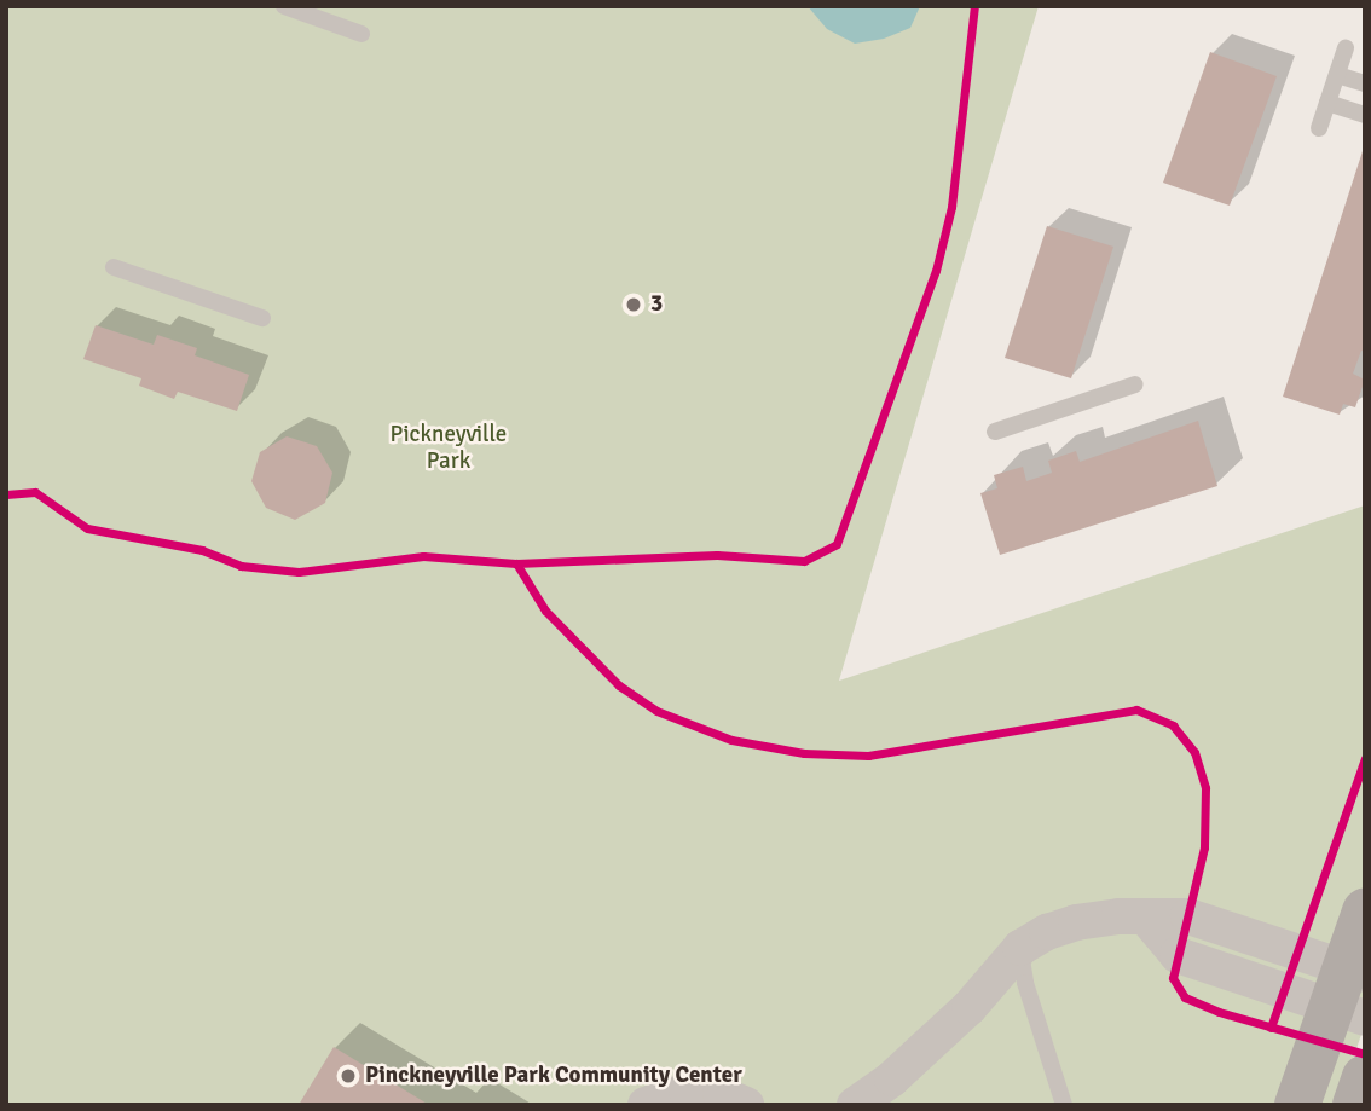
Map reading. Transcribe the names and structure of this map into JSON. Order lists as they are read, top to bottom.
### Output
{
  "parks": ["Pickneyville Park"],
  "places": ["3", "Pinckneyville Park Community Center"]
}
